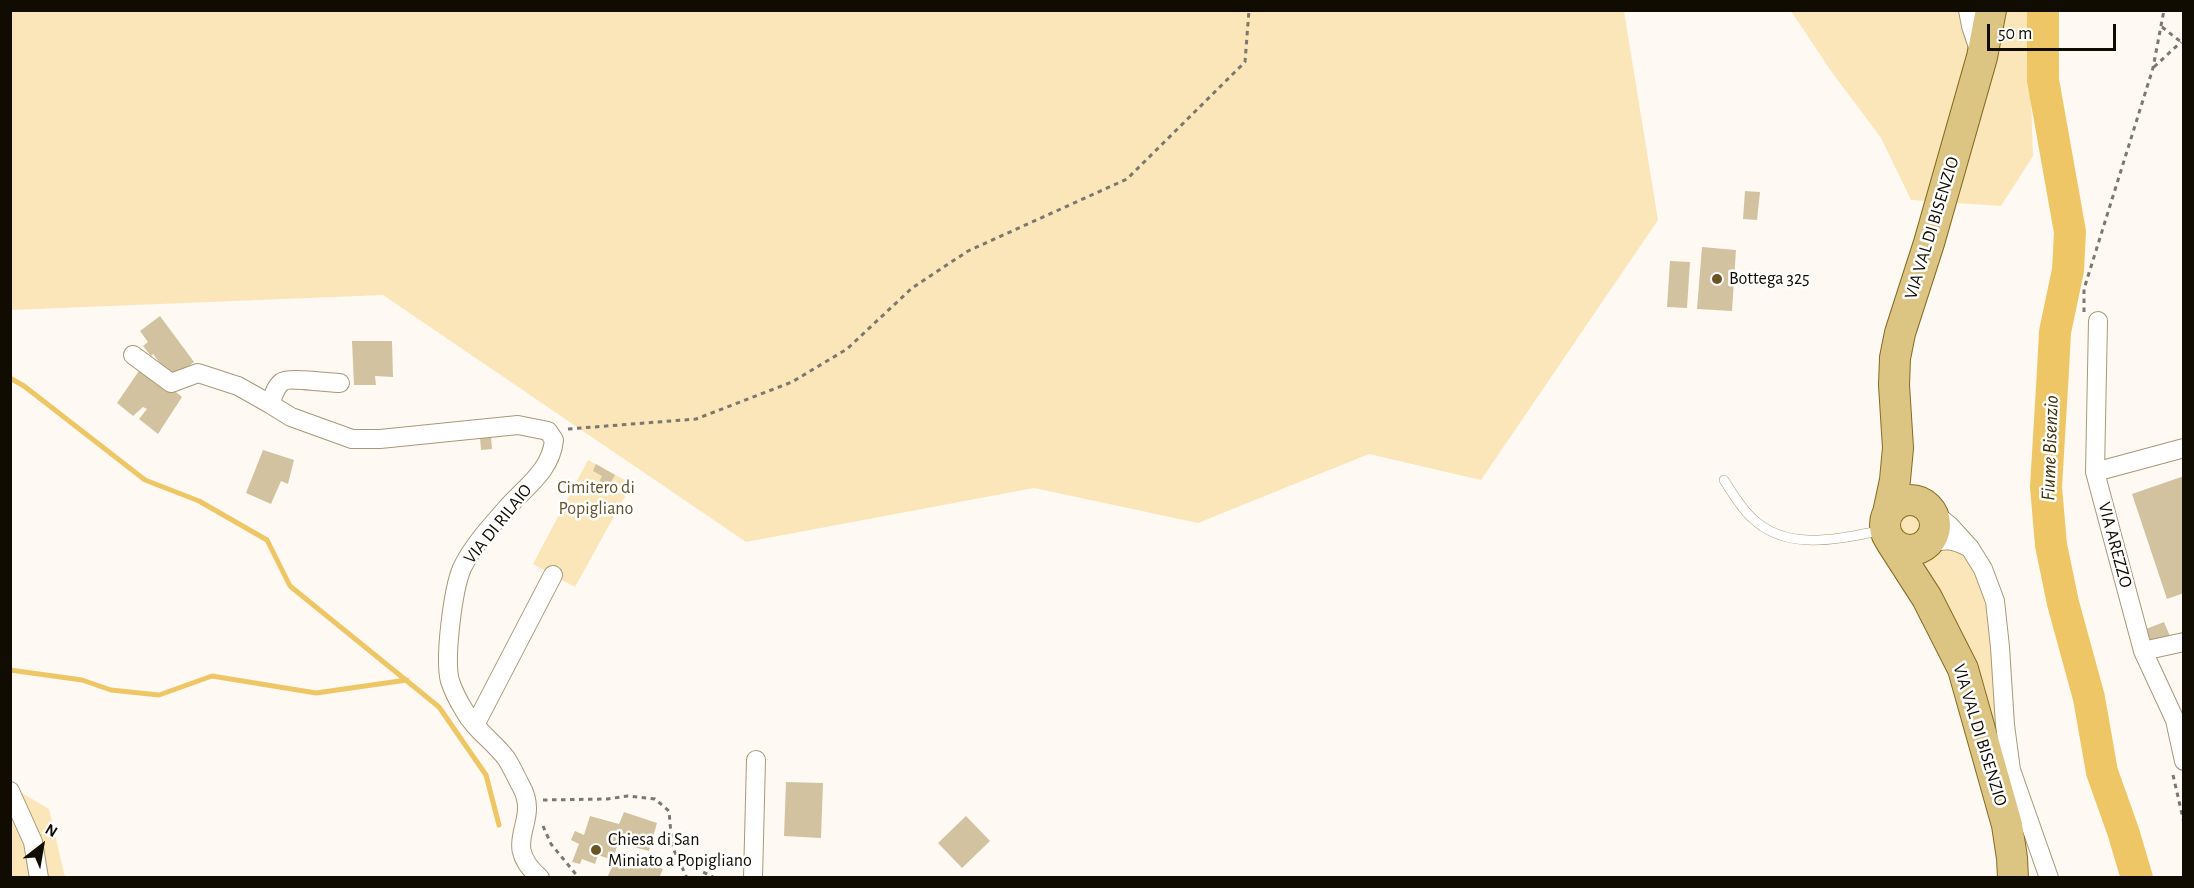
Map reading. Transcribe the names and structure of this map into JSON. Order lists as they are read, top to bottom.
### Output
{
  "streets": {
    "main road": ["VIA VAL DI BISENZIO"],
    "street": ["VIA DI RILAIO", "VIA AREZZO"]
  },
  "water": ["Fiume Bisenzio"],
  "parks": ["Cimitero di Popigliano"],
  "places": ["Bottega 325", "Chiesa di San Miniato a Popigliano"],
  "scale_bar": "50 m",
  "north": "top right"
}
